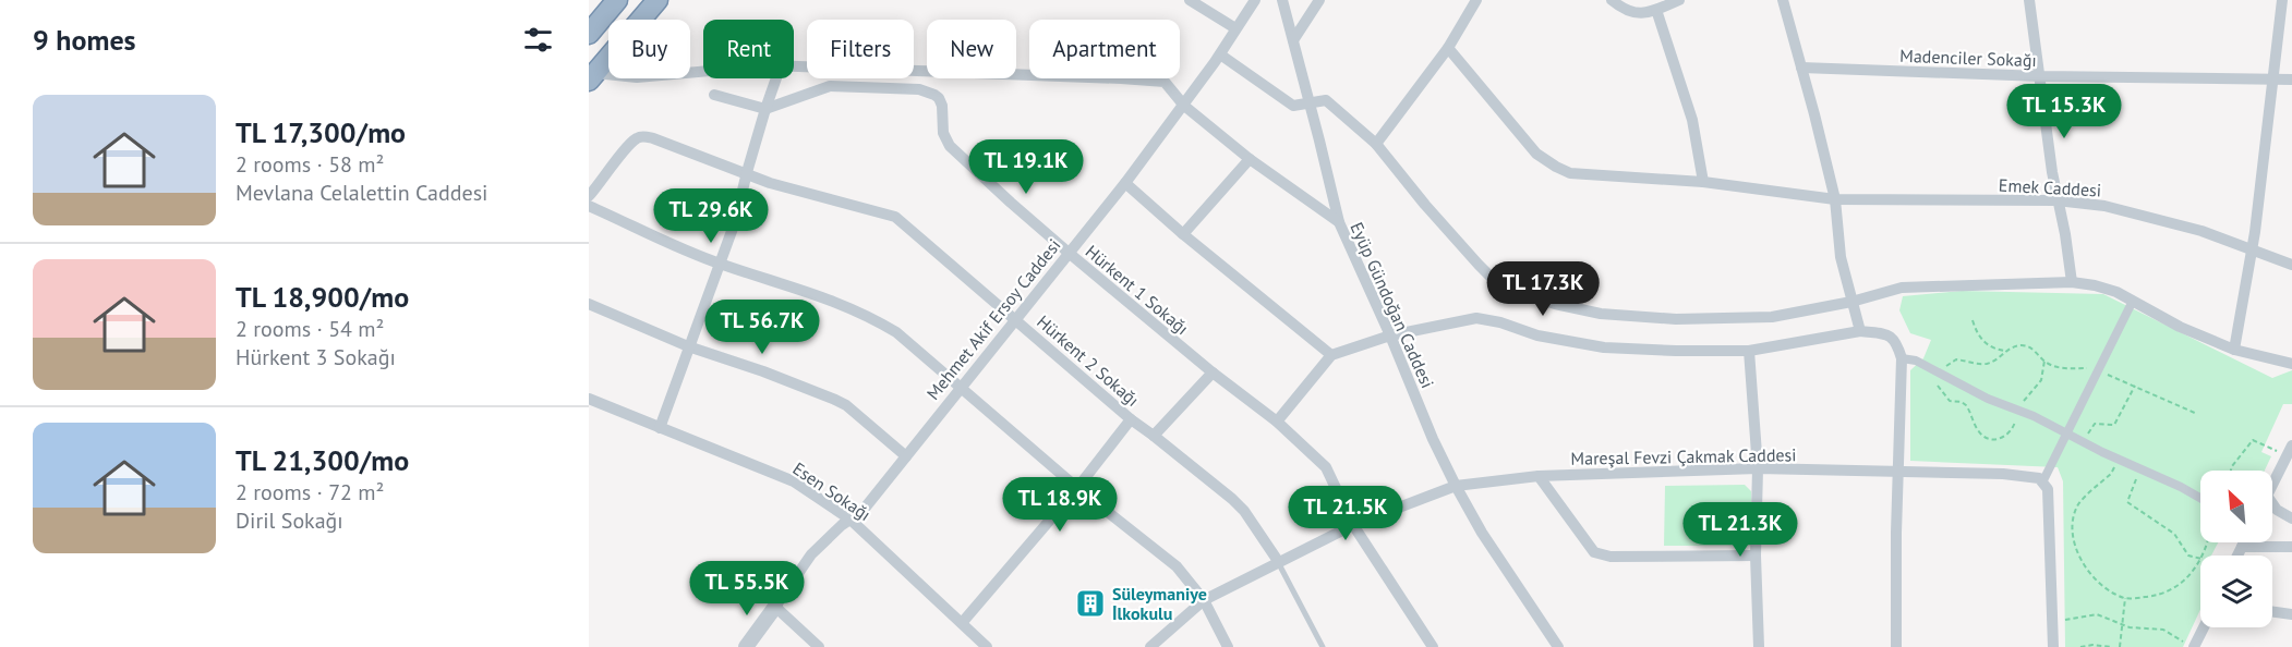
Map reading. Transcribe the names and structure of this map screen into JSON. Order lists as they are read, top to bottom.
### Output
{
  "streets": {
    "street": [
      "Madenciler Sokağı",
      "Emek Caddesi",
      "Hürkent 1 Sokağı",
      "Eyüp Gündoğan Caddesi",
      "Mehmet Akif Ersoy Caddesi",
      "Hürkent 2 Sokağı",
      "Mareşal Fevzi Çakmak Caddesi",
      "Esen Sokağı"
    ]
  },
  "crossings": [
    ["Hürkent 1 Sokağı", "Mehmet Akif Ersoy Caddesi"],
    ["Hürkent 1 Sokağı", "Mareşal Fevzi Çakmak Caddesi"],
    ["Eyüp Gündoğan Caddesi", "Mehmet Akif Ersoy Caddesi"],
    ["Eyüp Gündoğan Caddesi", "Mareşal Fevzi Çakmak Caddesi"],
    ["Mehmet Akif Ersoy Caddesi", "Hürkent 2 Sokağı"],
    ["Mehmet Akif Ersoy Caddesi", "Esen Sokağı"],
    ["Hürkent 2 Sokağı", "Mareşal Fevzi Çakmak Caddesi"]
  ],
  "places": {
    "building": ["Süleymaniye İlkokulu"]
  },
  "north": "top left",
  "page": {
    "heading": "9 homes",
    "chip": [
      "Buy",
      "Rent",
      "Filters",
      "New",
      "Apartment"
    ],
    "list": [
      {
        "name": "TL 17,300/mo",
        "note": "2 rooms · 58 m² · Mevlana Celalettin Caddesi"
      },
      {
        "name": "TL 18,900/mo",
        "note": "2 rooms · 54 m² · Hürkent 3 Sokağı"
      },
      {
        "name": "TL 21,300/mo",
        "note": "2 rooms · 72 m² · Diril Sokağı"
      }
    ],
    "price": [
      "TL 15.3K",
      "TL 19.1K",
      "TL 29.6K",
      "TL 17.3K",
      "TL 56.7K",
      "TL 18.9K",
      "TL 21.5K",
      "TL 21.3K",
      "TL 55.5K"
    ]
  }
}
